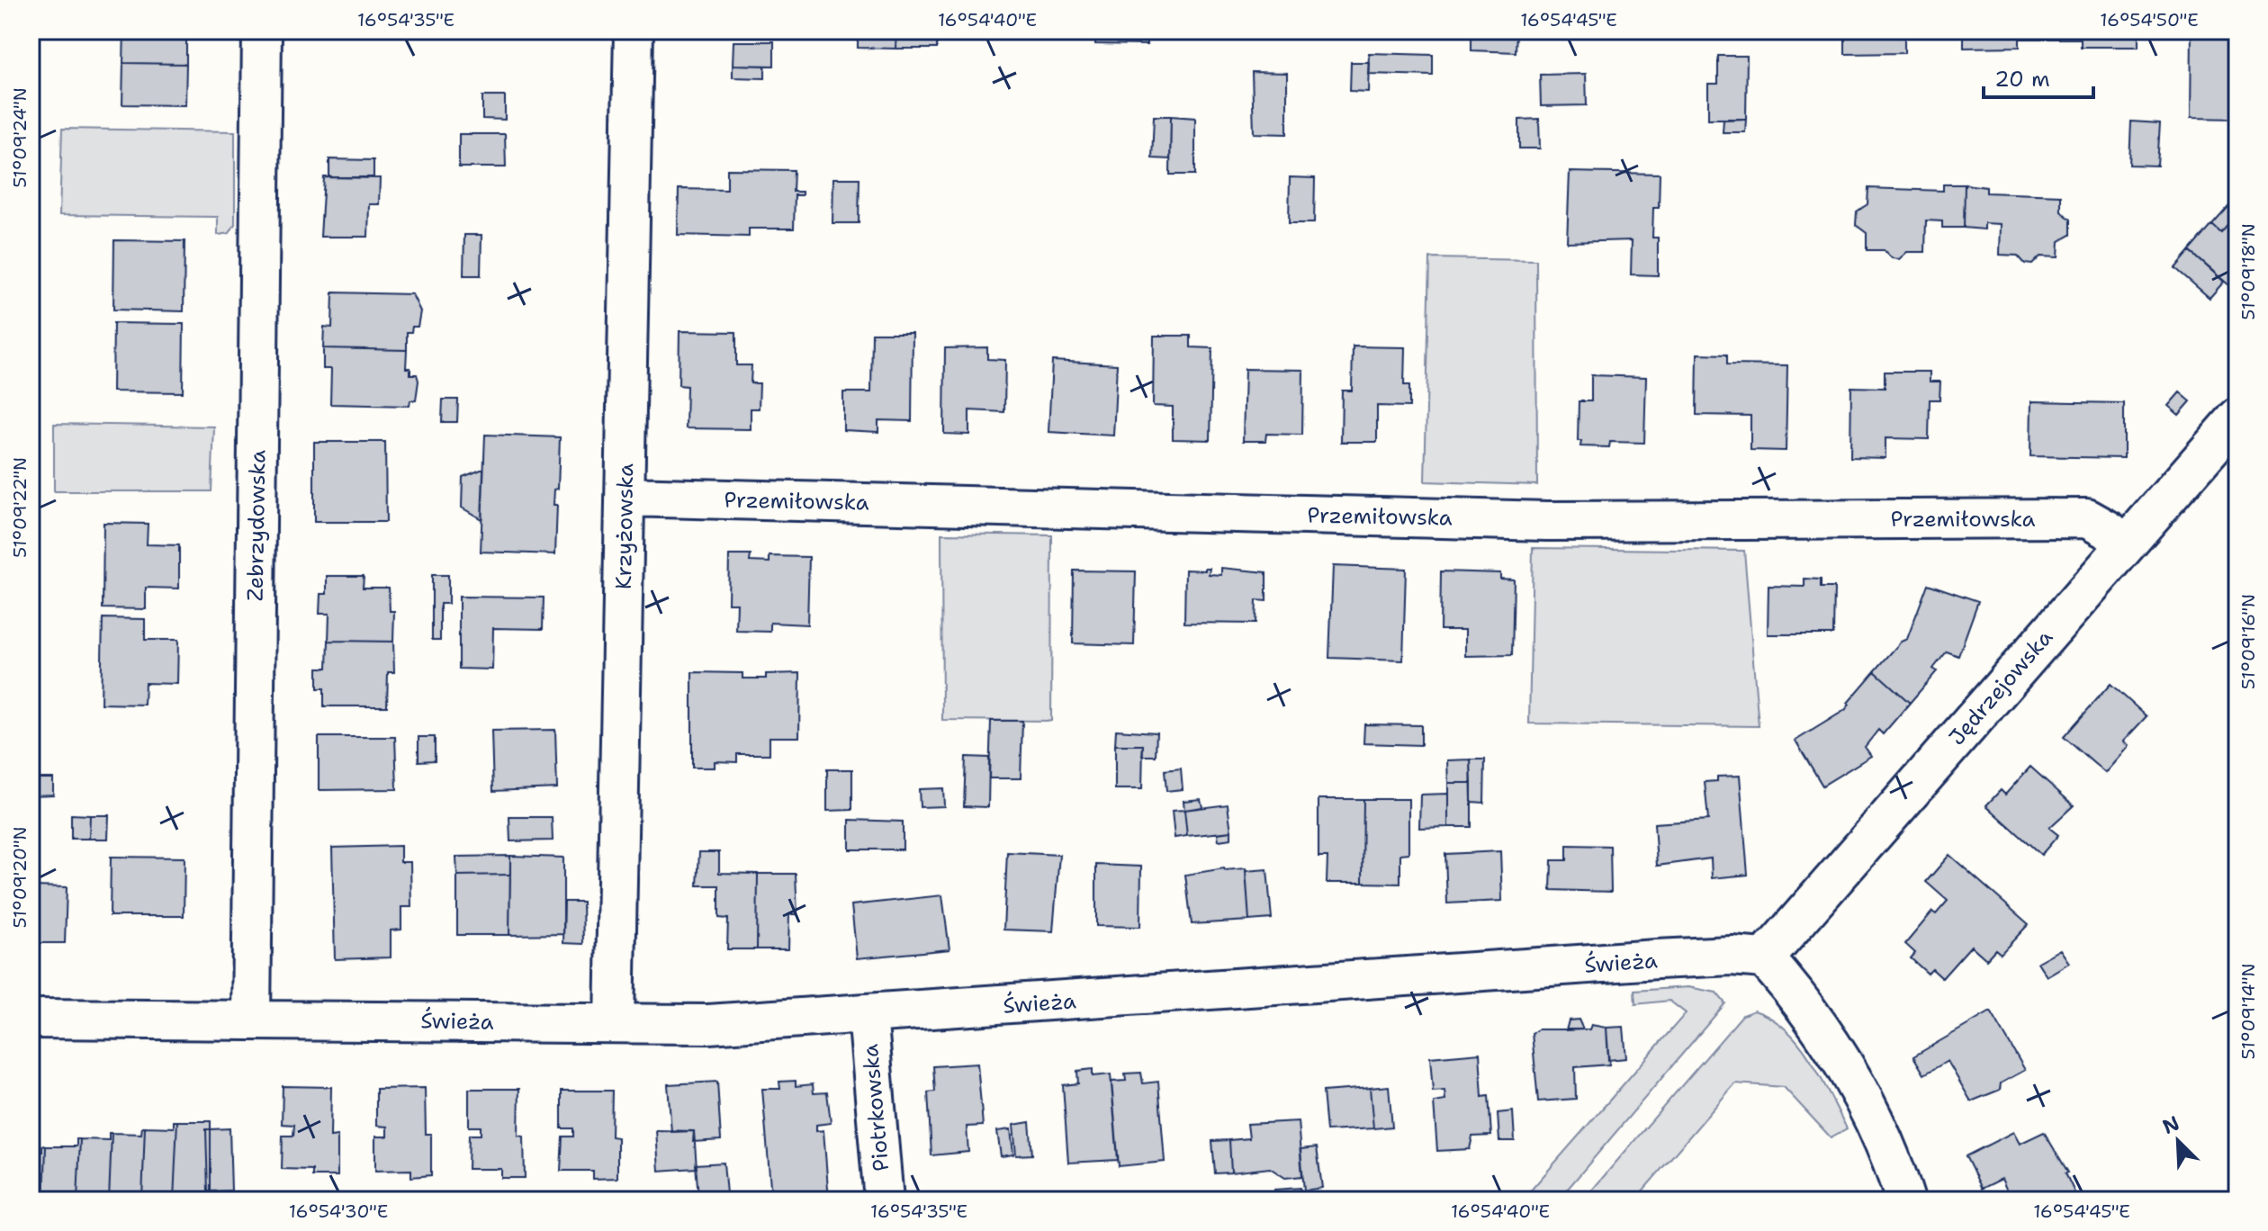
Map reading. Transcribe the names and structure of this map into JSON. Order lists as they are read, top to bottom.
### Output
{
  "streets": {
    "street": [
      "Przemiłowska",
      "Zebrzydowska",
      "Krzyżowska",
      "Jędrzejowska",
      "Świeża",
      "Piotrkowska"
    ]
  },
  "crossings": [
    ["Przemiłowska", "Krzyżowska"],
    ["Przemiłowska", "Jędrzejowska"],
    ["Zebrzydowska", "Świeża"],
    ["Krzyżowska", "Świeża"],
    ["Jędrzejowska", "Świeża"],
    ["Świeża", "Piotrkowska"]
  ],
  "scale_bar": "20 m",
  "north": "top left",
  "coordinates": [
    "16°54'35\"E",
    "16°54'40\"E",
    "16°54'45\"E",
    "16°54'50\"E",
    "51°09'24\"N",
    "51°09'18\"N",
    "51°09'22\"N",
    "51°09'16\"N",
    "51°09'20\"N",
    "51°09'14\"N",
    "16°54'30\"E"
  ]
}
